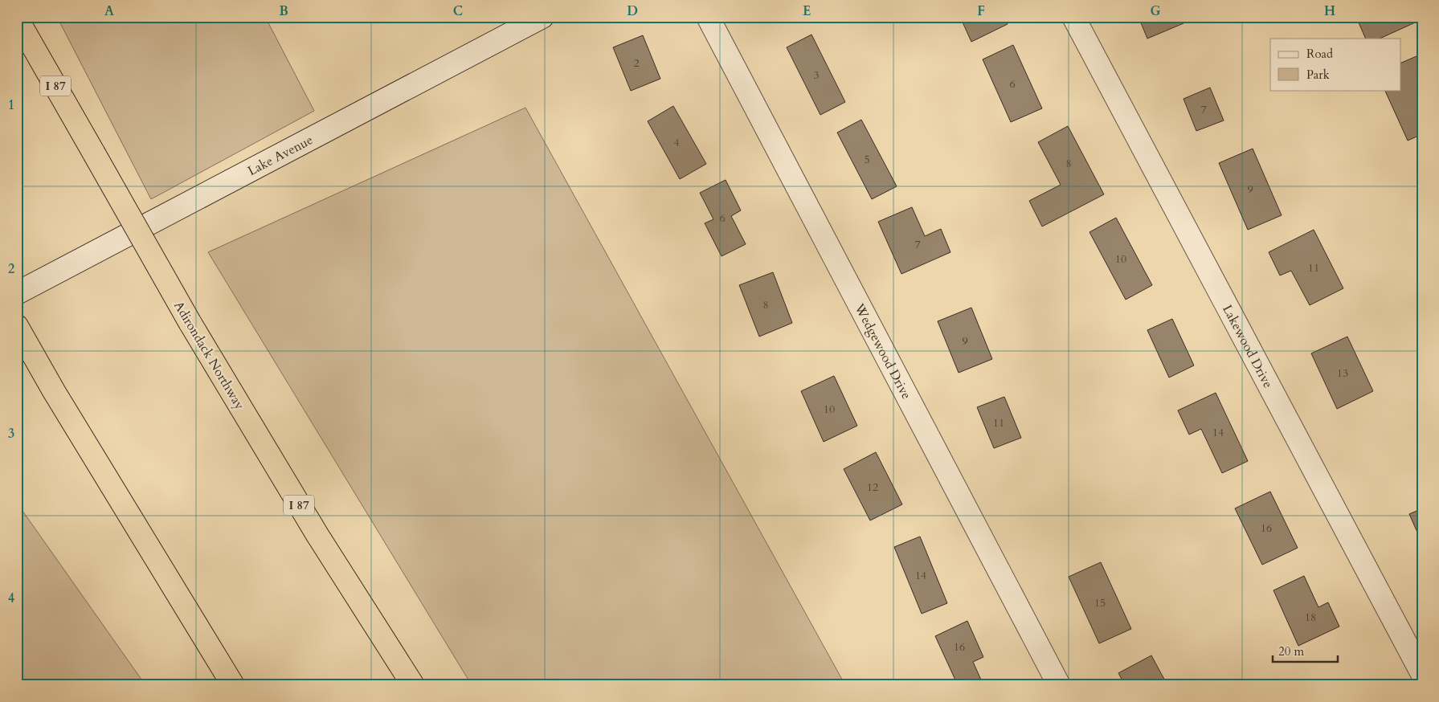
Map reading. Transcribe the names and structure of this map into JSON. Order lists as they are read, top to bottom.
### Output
{
  "streets": {
    "highway": ["I 87", "Adirondack Northway"],
    "street": ["Lake Avenue", "Lakewood Drive", "Wedgewood Drive"]
  },
  "house_numbers": [
    "2",
    "3",
    "6",
    "7",
    "4",
    "5",
    "8",
    "9",
    "6",
    "7",
    "10",
    "11",
    "8",
    "9",
    "13",
    "10",
    "11",
    "14",
    "12",
    "16",
    "14",
    "15",
    "18",
    "16"
  ],
  "legend": ["Road", "Park"],
  "scale_bar": "20 m",
  "grid": {
    "columns": [
      "A",
      "B",
      "C",
      "D",
      "E",
      "F",
      "G",
      "H"
    ],
    "rows": [
      "1",
      "2",
      "3",
      "4"
    ]
  }
}
